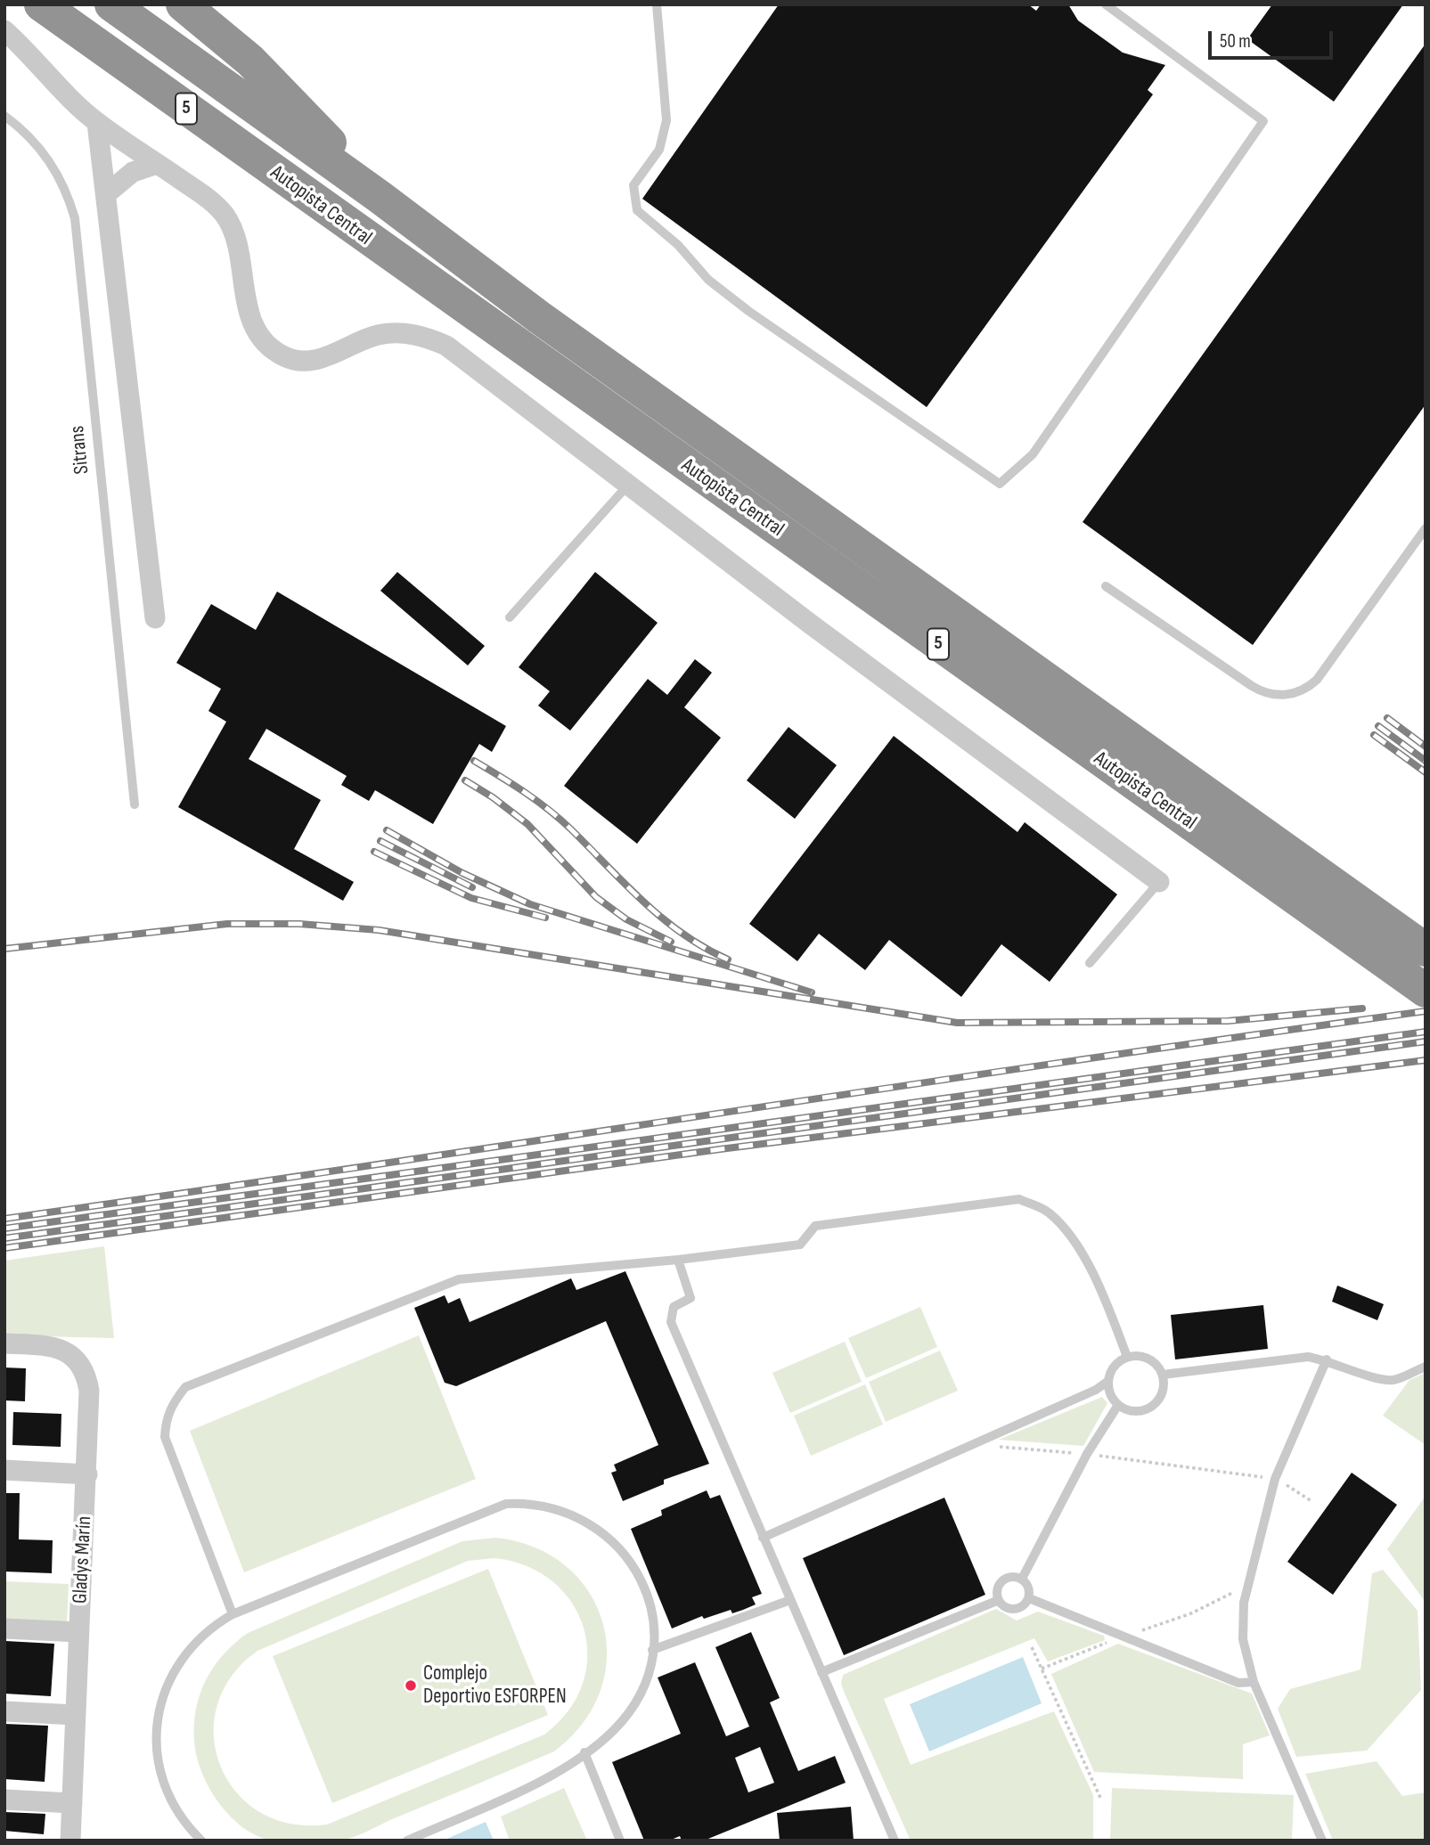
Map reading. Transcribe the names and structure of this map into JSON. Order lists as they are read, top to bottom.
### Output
{
  "streets": {
    "highway": ["5", "Autopista Central"],
    "street": ["Gladys Marín"],
    "lane": ["Sitrans"]
  },
  "places": ["Complejo Deportivo ESFORPEN"],
  "scale_bar": "50 m"
}
